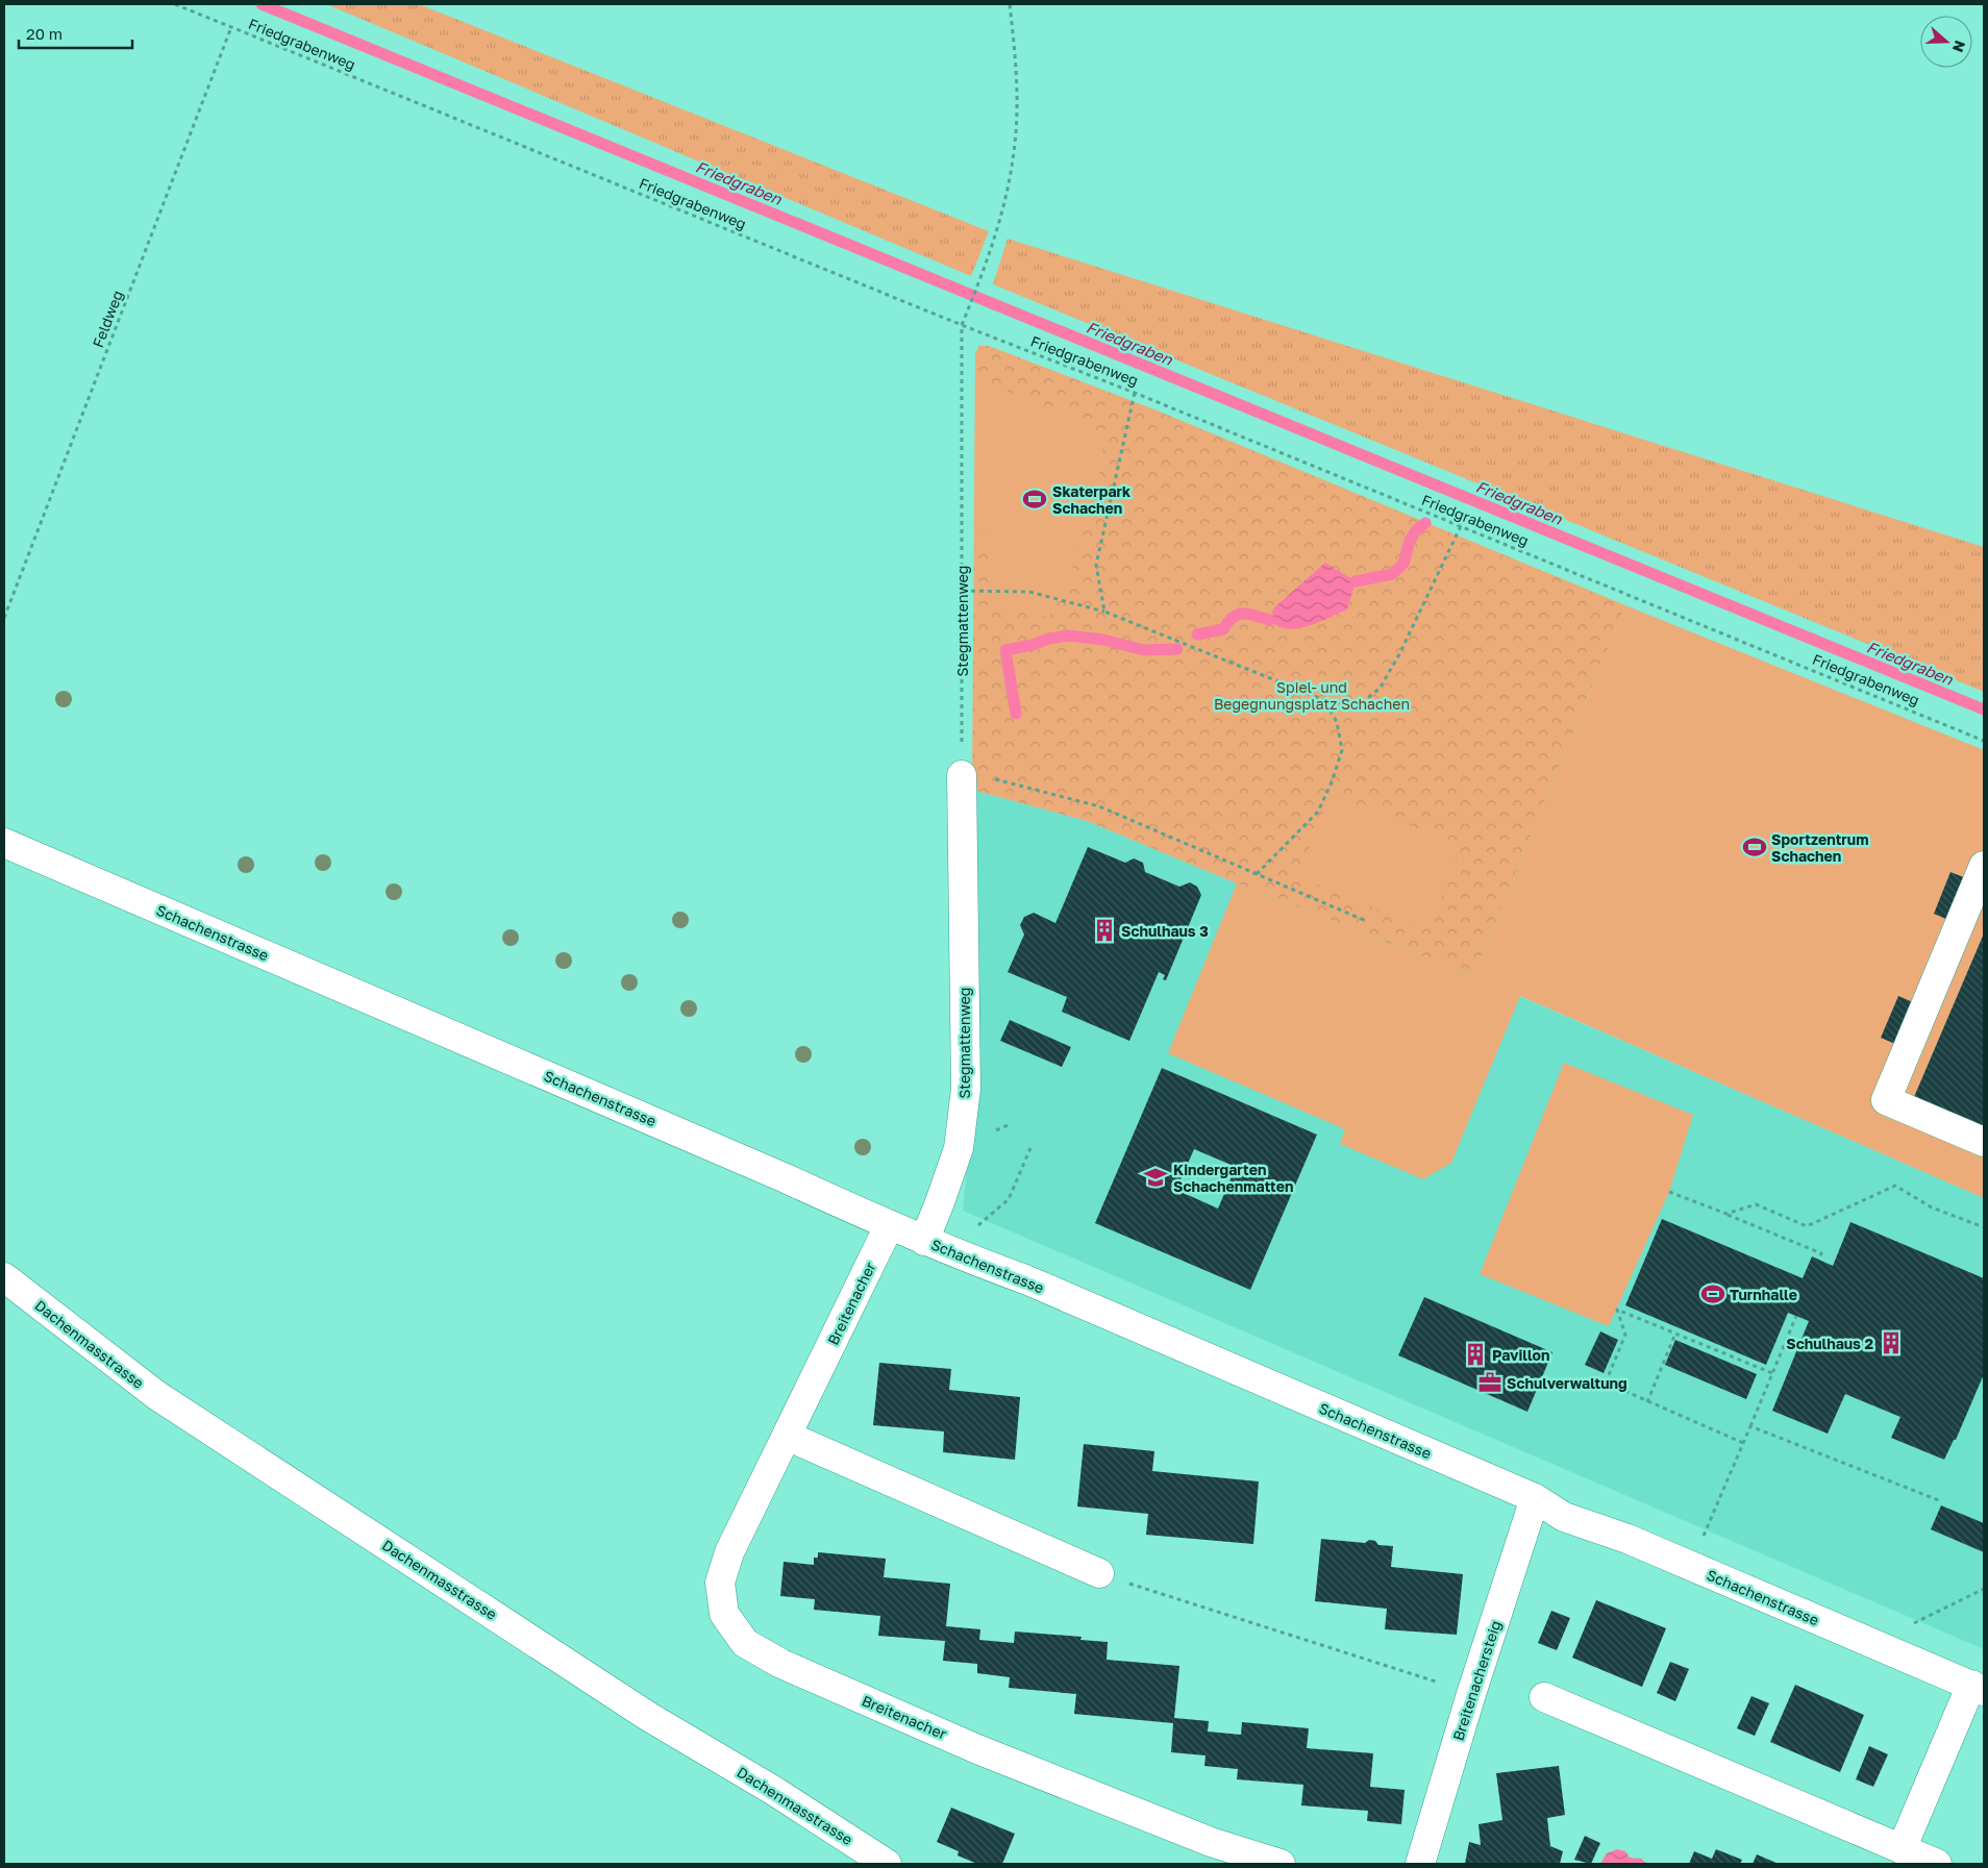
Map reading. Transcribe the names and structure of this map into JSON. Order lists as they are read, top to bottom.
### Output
{
  "streets": {
    "street": [
      "Stegmattenweg",
      "Schachenstrasse",
      "Breitenacher",
      "Dachenmasstrasse",
      "Breitenachersteig"
    ],
    "path": ["Friedgrabenweg", "Feldweg"]
  },
  "crossings": [
    ["Friedgrabenweg", "Feldweg"],
    ["Friedgrabenweg", "Stegmattenweg"],
    ["Stegmattenweg", "Schachenstrasse"],
    ["Schachenstrasse", "Breitenacher"],
    ["Schachenstrasse", "Breitenachersteig"]
  ],
  "water": ["Friedgraben"],
  "parks": ["Spiel- und Begegnungsplatz Schachen"],
  "places": {
    "sports": ["Skaterpark Schachen", "Sportzentrum Schachen", "Turnhalle"],
    "building": ["Schulhaus 3", "Schulhaus 2", "Pavillon"],
    "school or university": ["Kindergarten Schachenmatten"],
    "office": ["Schulverwaltung"]
  },
  "scale_bar": "20 m",
  "north": "right"
}
